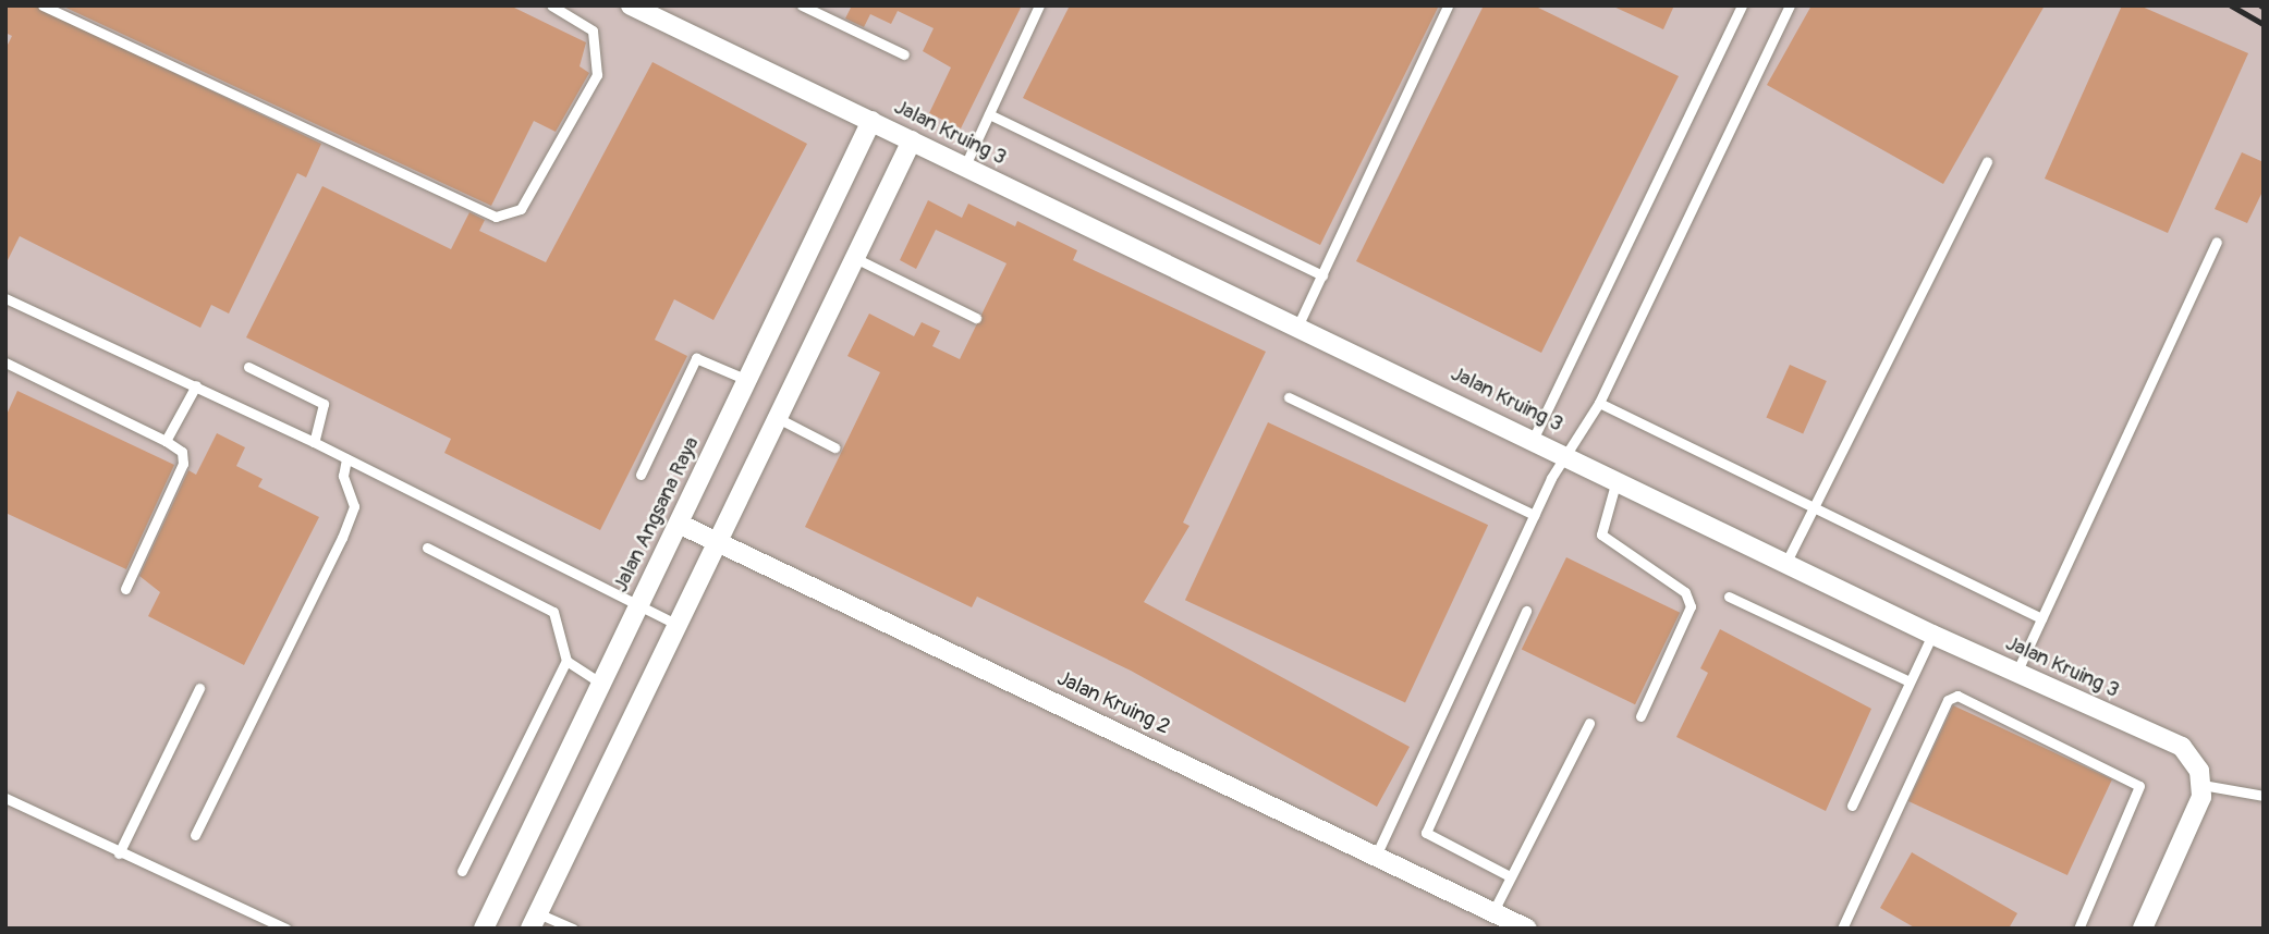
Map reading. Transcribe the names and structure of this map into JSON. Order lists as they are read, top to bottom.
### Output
{
  "streets": {
    "street": ["Jalan Kruing 3", "Jalan Angsana Raya", "Jalan Kruing 2"]
  },
  "crossings": [
    ["Jalan Kruing 3", "Jalan Angsana Raya"],
    ["Jalan Angsana Raya", "Jalan Kruing 2"]
  ]
}
